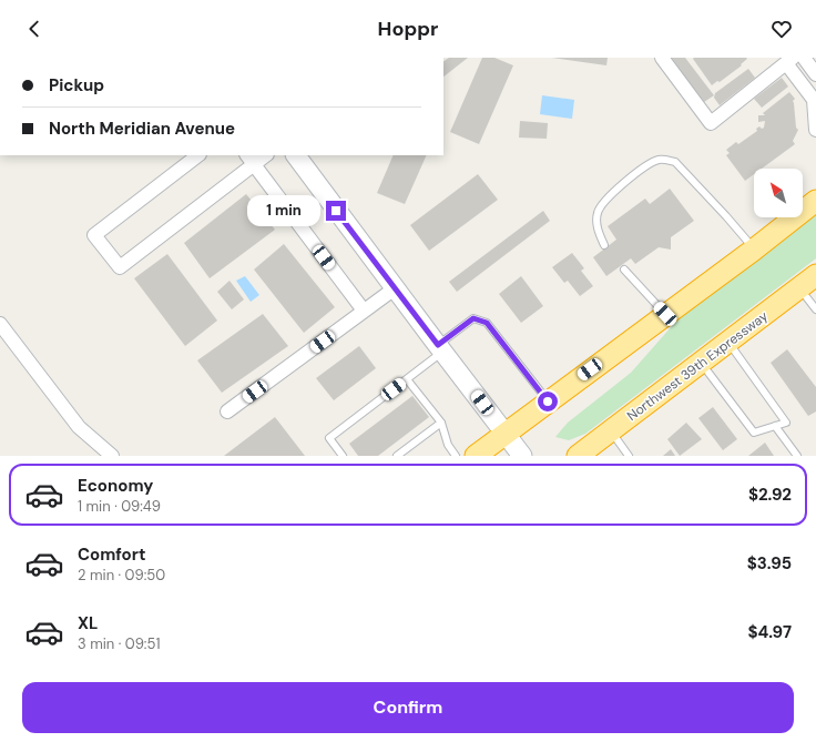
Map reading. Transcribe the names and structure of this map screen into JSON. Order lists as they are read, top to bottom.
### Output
{
  "streets": {
    "highway": ["Northwest 39th Expressway"]
  },
  "north": "top left",
  "page": {
    "header": "Hoppr",
    "banner": ["Pickup", "North Meridian Avenue"],
    "bubble": "1 min",
    "list": [
      {
        "name": "Economy",
        "note": "1 min · 09:49",
        "value": "$2.92"
      },
      {
        "name": "Comfort",
        "note": "2 min · 09:50",
        "value": "$3.95"
      },
      {
        "name": "XL",
        "note": "3 min · 09:51",
        "value": "$4.97"
      }
    ],
    "buttons": "Confirm"
  }
}
